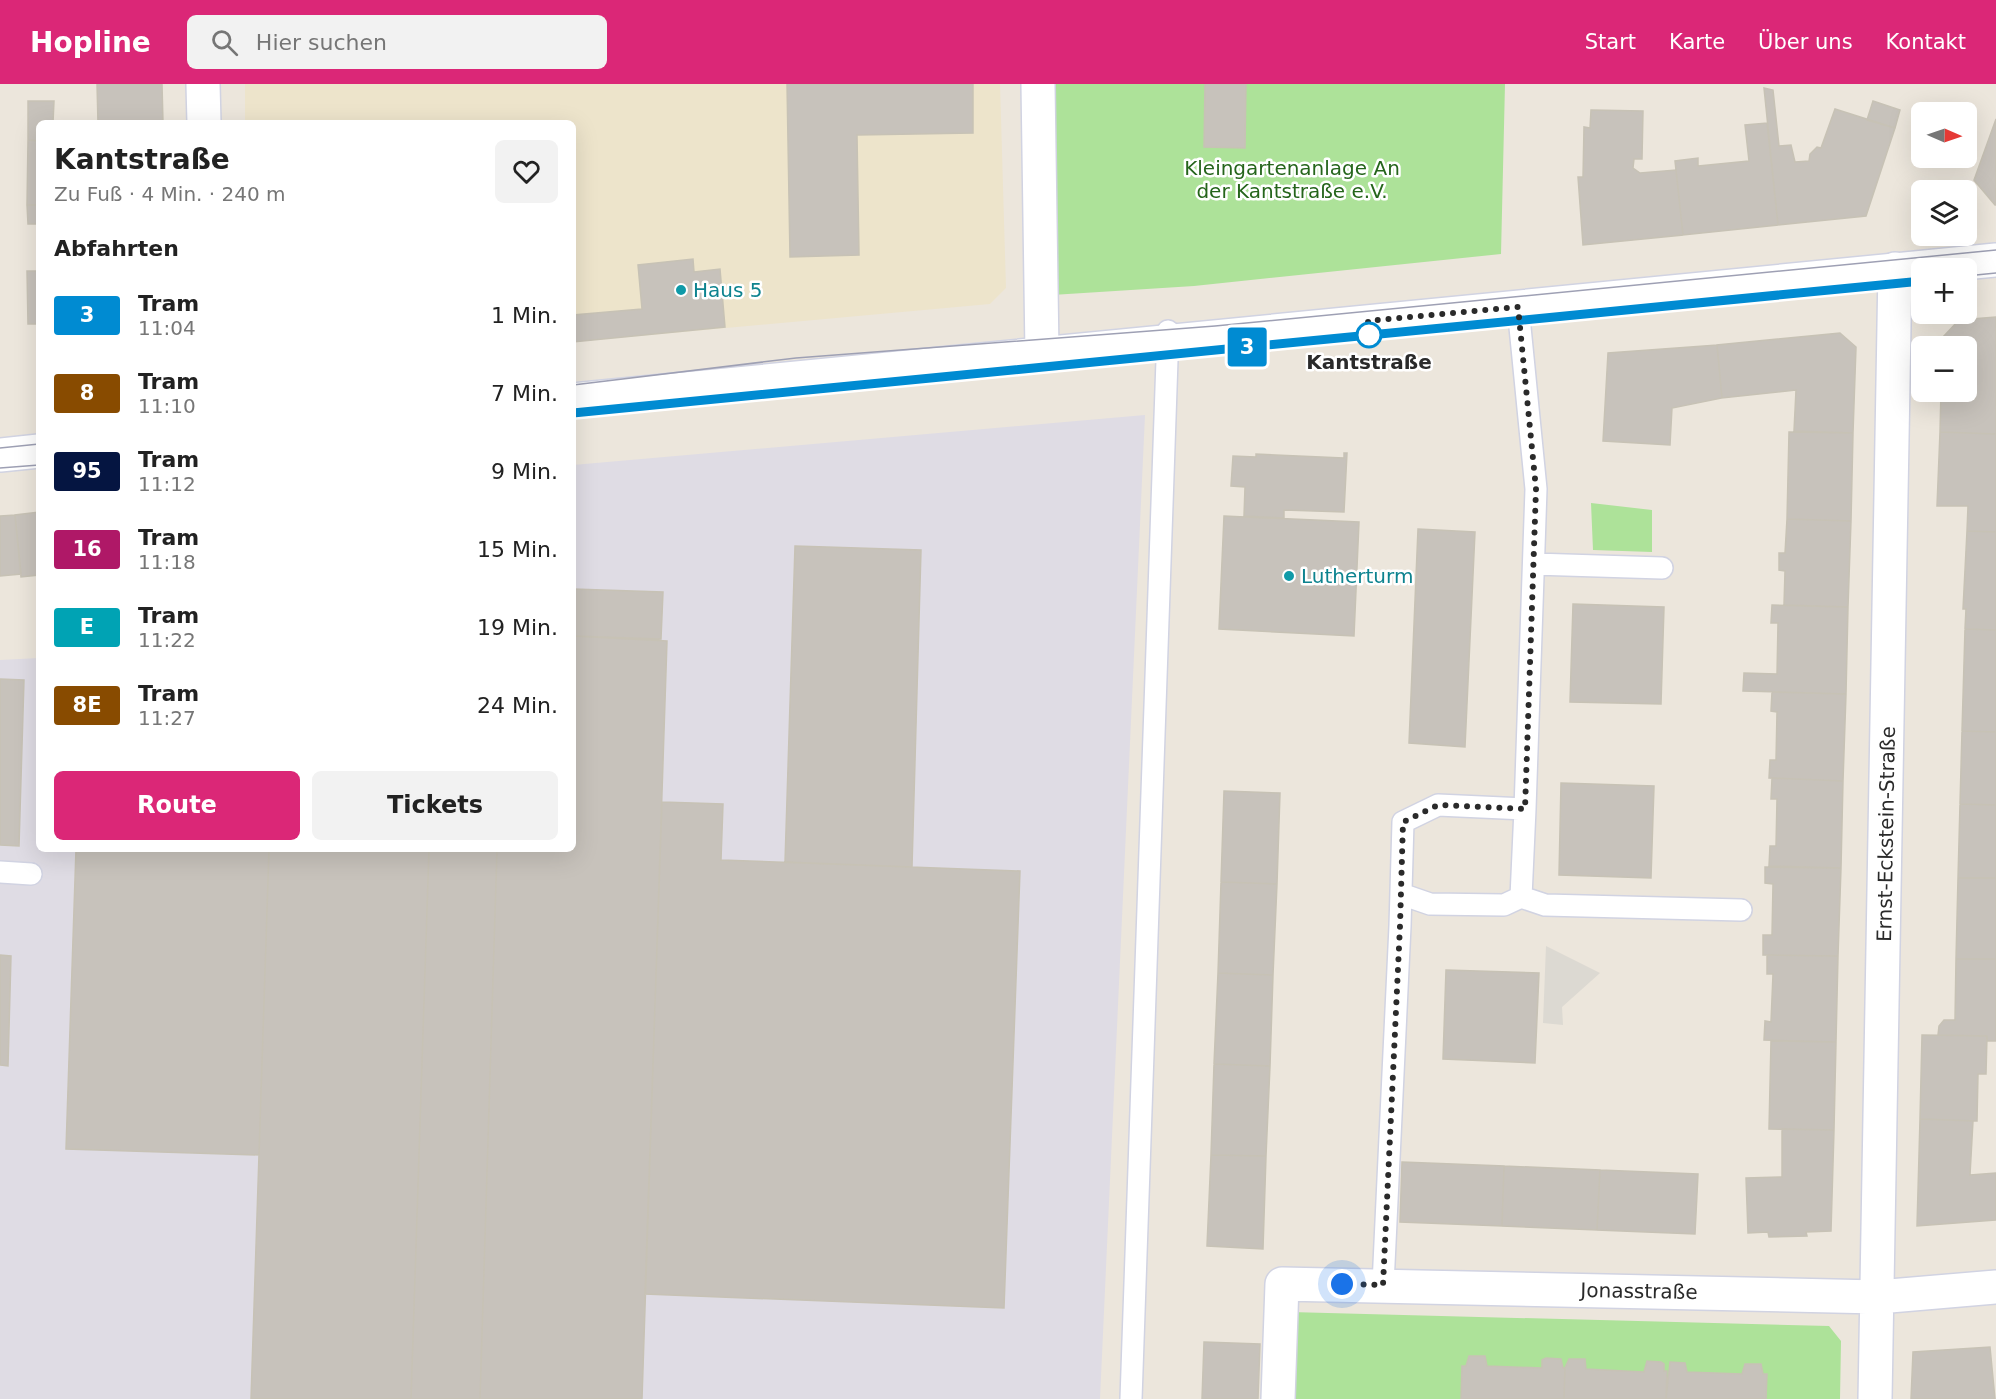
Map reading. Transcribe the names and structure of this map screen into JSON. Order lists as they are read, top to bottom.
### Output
{
  "streets": {
    "street": ["Ernst-Eckstein-Straße", "Jonasstraße"]
  },
  "crossings": [
    ["Ernst-Eckstein-Straße", "Jonasstraße"]
  ],
  "parks": ["Kleingartenanlage An der Kantstraße e.V."],
  "places": ["Haus 5", "Kantstraße", "Lutherturm"],
  "lines": ["tram line 3"],
  "north": "right",
  "page": {
    "header": "Hopline",
    "search": "Hier suchen",
    "nav": [
      "Start",
      "Karte",
      "Über uns",
      "Kontakt"
    ],
    "on_map": "3",
    "map_buttons": ["+", "−"],
    "heading": [
      ["Kantstraße", "Zu Fuß · 4 Min. · 240 m"],
      "Abfahrten"
    ],
    "list": [
      {
        "mark": "3",
        "name": "Tram",
        "note": "11:04",
        "value": "1 Min."
      },
      {
        "mark": "8",
        "name": "Tram",
        "note": "11:10",
        "value": "7 Min."
      },
      {
        "mark": "95",
        "name": "Tram",
        "note": "11:12",
        "value": "9 Min."
      },
      {
        "mark": "16",
        "name": "Tram",
        "note": "11:18",
        "value": "15 Min."
      },
      {
        "mark": "E",
        "name": "Tram",
        "note": "11:22",
        "value": "19 Min."
      },
      {
        "mark": "8E",
        "name": "Tram",
        "note": "11:27",
        "value": "24 Min."
      }
    ],
    "buttons": ["Route", "Tickets"]
  }
}
